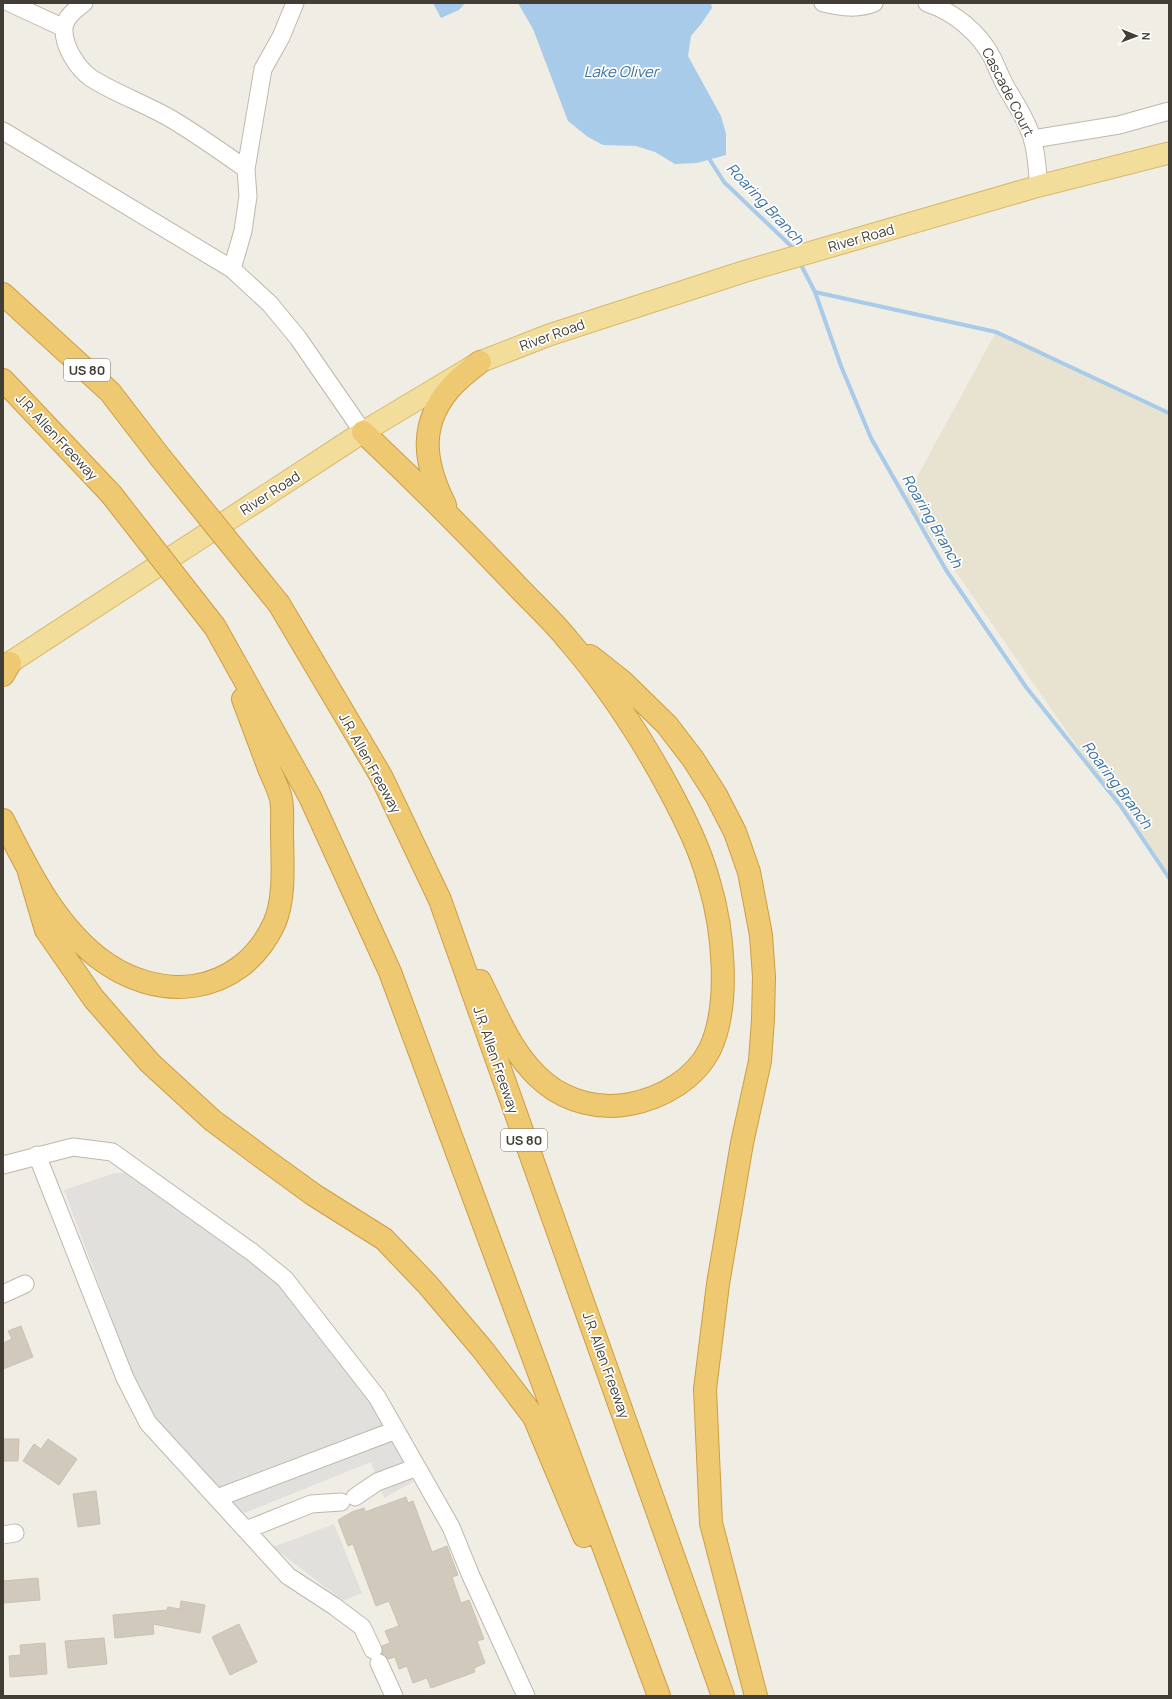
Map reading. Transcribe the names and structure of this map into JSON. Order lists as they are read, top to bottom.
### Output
{
  "streets": {
    "highway": ["US 80", "J.R. Allen Freeway"],
    "main road": ["River Road"],
    "street": ["Cascade Court"]
  },
  "crossings": [
    ["Cascade Court", "River Road"]
  ],
  "water": ["Lake Oliver", "Roaring Branch"],
  "north": "right"
}
